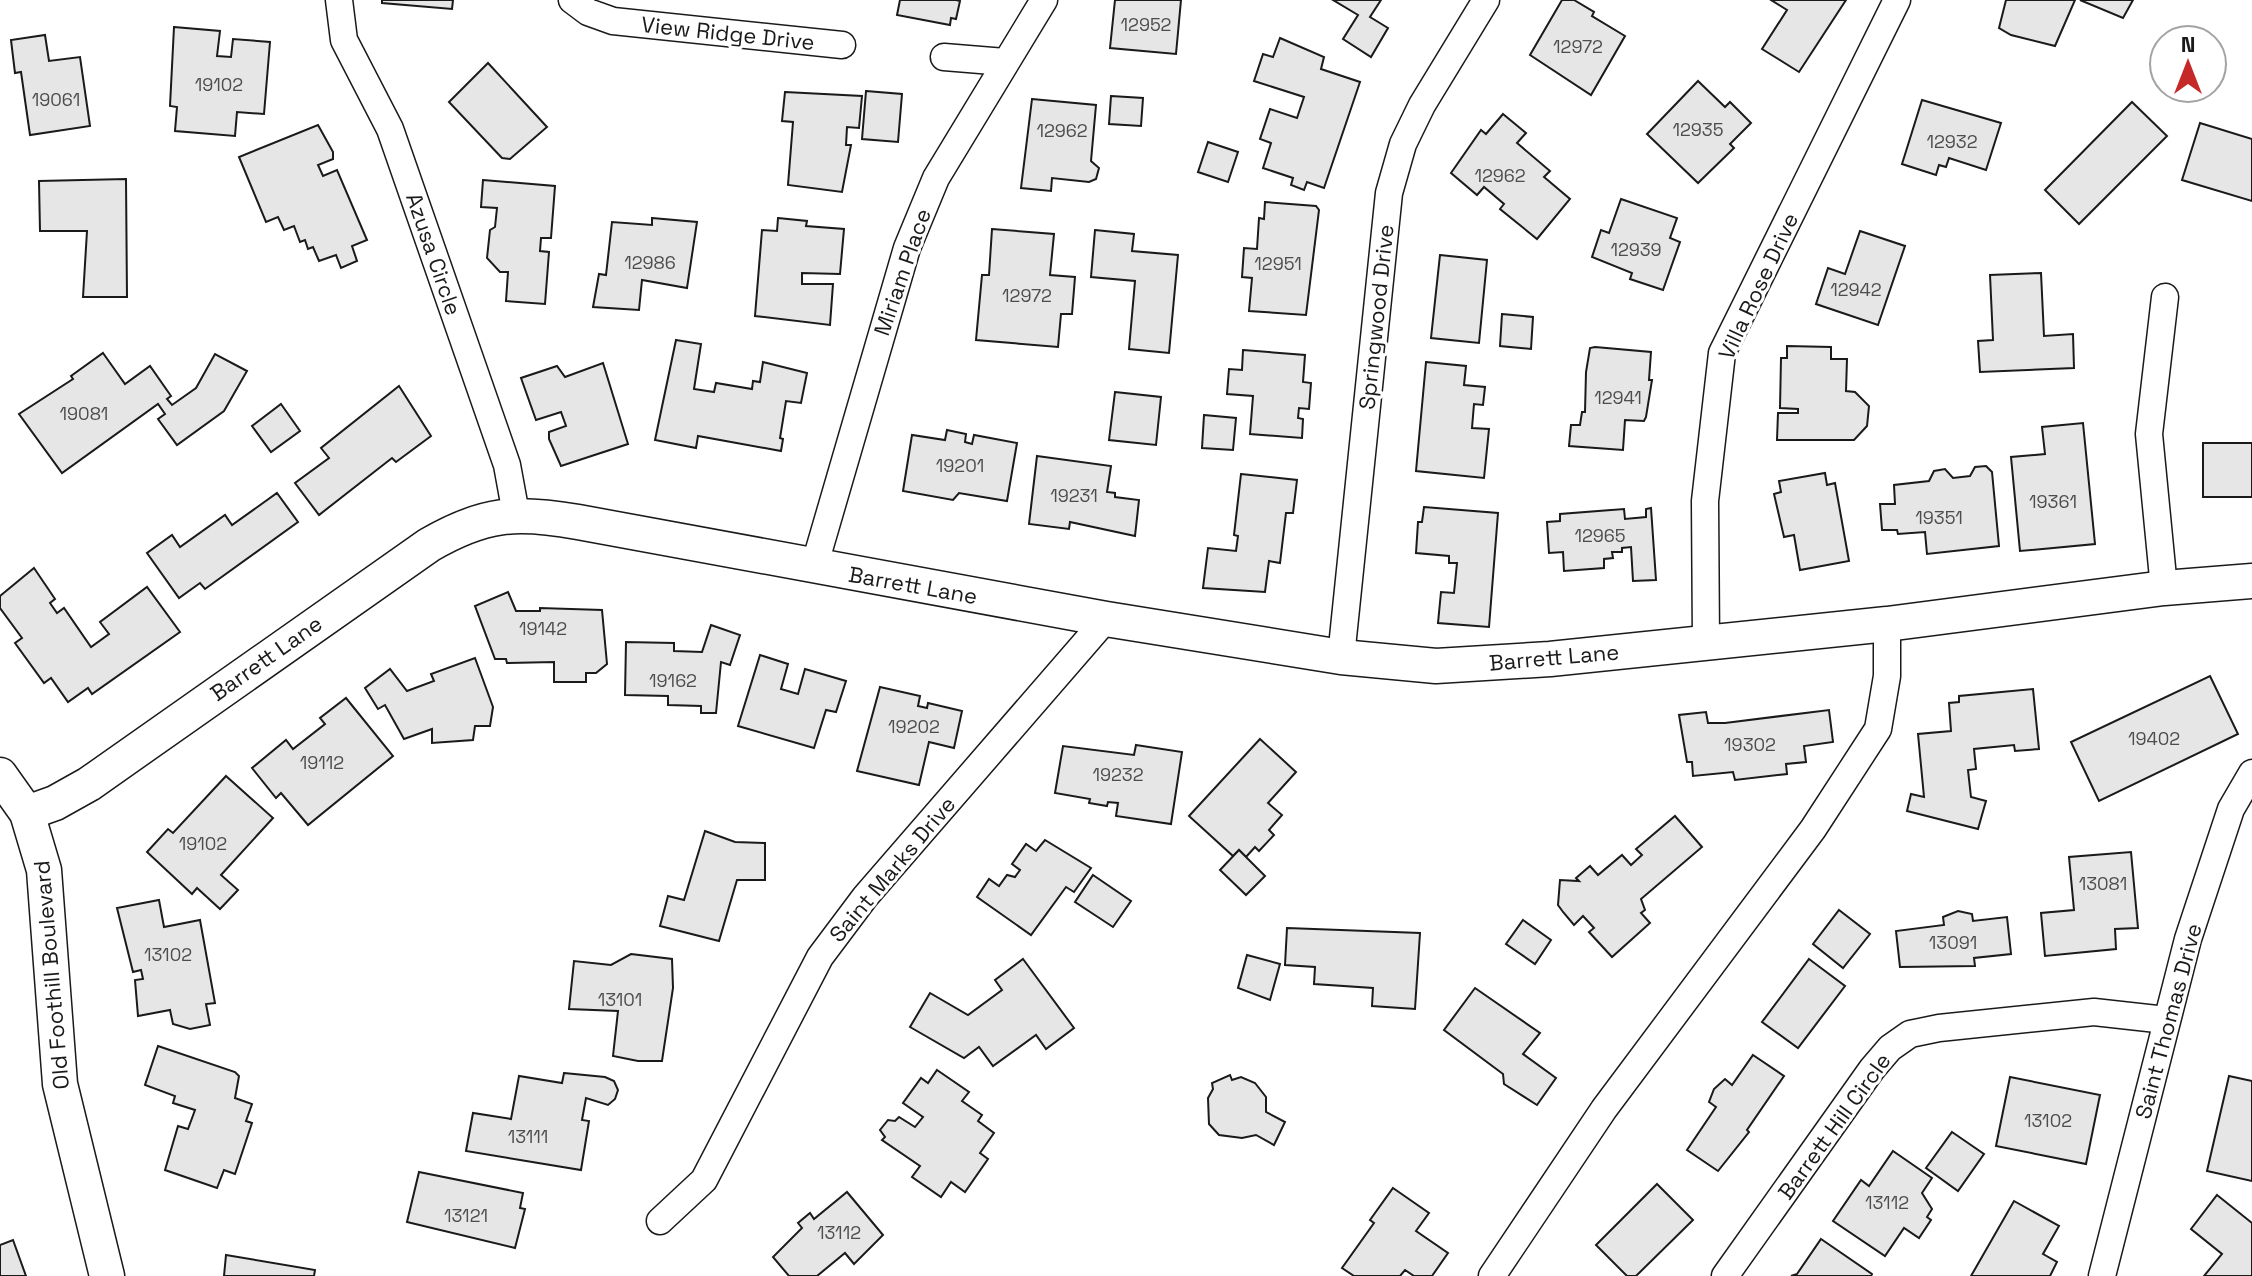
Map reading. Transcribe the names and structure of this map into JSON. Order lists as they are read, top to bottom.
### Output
{
  "streets": {
    "street": [
      "View Ridge Drive",
      "Azusa Circle",
      "Miriam Place",
      "Villa Rose Drive",
      "Springwood Drive",
      "Barrett Lane",
      "Saint Marks Drive",
      "Old Foothill Boulevard",
      "Saint Thomas Drive",
      "Barrett Hill Circle"
    ]
  },
  "crossings": [
    ["Azusa Circle", "Barrett Lane"],
    ["Miriam Place", "Barrett Lane"],
    ["Villa Rose Drive", "Barrett Lane"],
    ["Springwood Drive", "Barrett Lane"],
    ["Barrett Lane", "Saint Marks Drive"],
    ["Barrett Lane", "Old Foothill Boulevard"],
    ["Saint Thomas Drive", "Barrett Hill Circle"]
  ],
  "house_numbers": [
    "12952",
    "12972",
    "19102",
    "19061",
    "12935",
    "12962",
    "12932",
    "12962",
    "12939",
    "12986",
    "12951",
    "12942",
    "12972",
    "12941",
    "19081",
    "19201",
    "19231",
    "19361",
    "19351",
    "12965",
    "19142",
    "19162",
    "19202",
    "19402",
    "19302",
    "19112",
    "19232",
    "19102",
    "13081",
    "13091",
    "13102",
    "13101",
    "13102",
    "13111",
    "13112",
    "13121",
    "13112"
  ],
  "north": "top"
}
